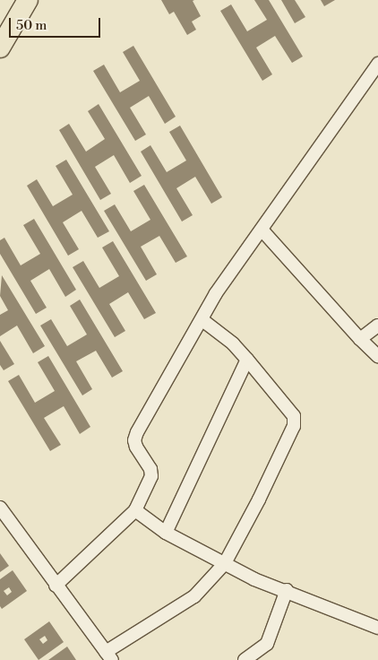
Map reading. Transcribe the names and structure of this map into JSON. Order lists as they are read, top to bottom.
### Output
{
  "scale_bar": "50 m"
}
